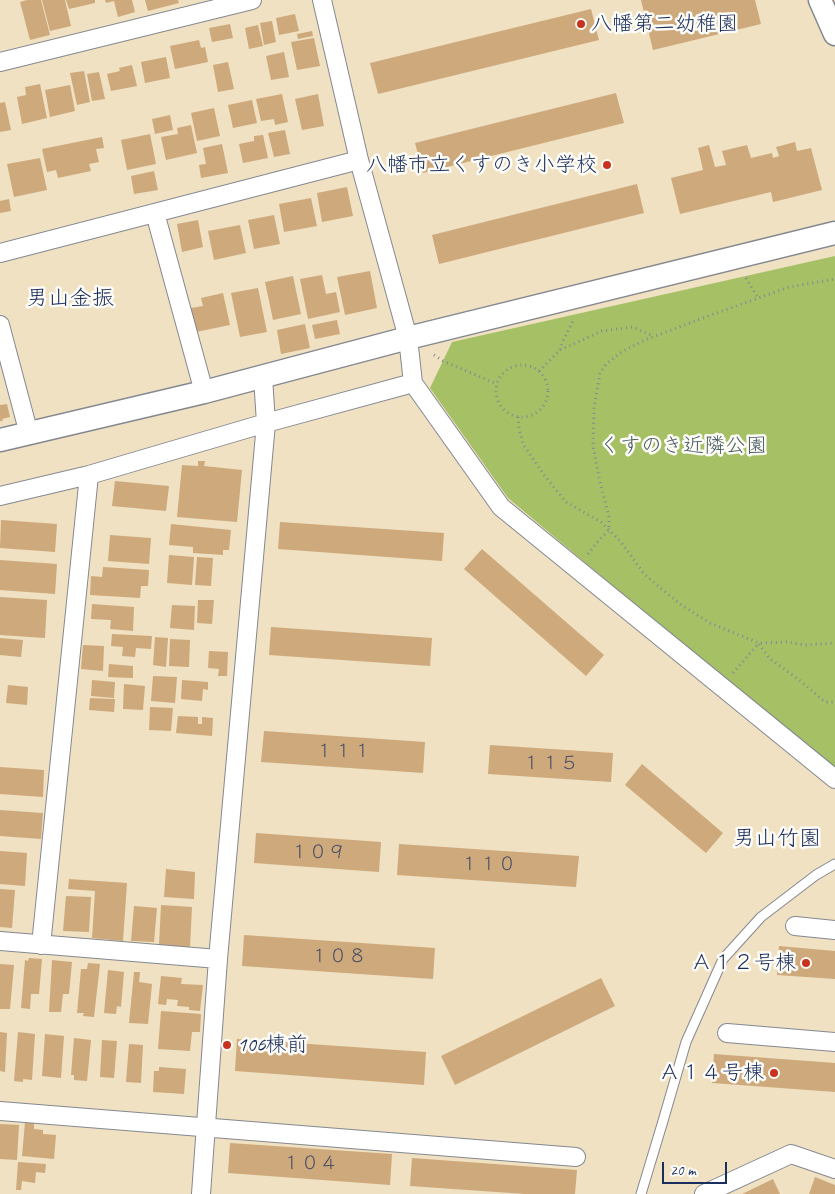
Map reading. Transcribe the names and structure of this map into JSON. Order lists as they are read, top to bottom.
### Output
{
  "districts": ["男山金振", "男山竹園"],
  "parks": ["くすのき近隣公園"],
  "places": [
    "八幡第二幼稚園",
    "八幡市立くすのき小学校",
    "Ａ１２号棟",
    "106棟前",
    "Ａ１４号棟"
  ],
  "house_numbers": [
    "１１１",
    "１１５",
    "１０９",
    "１１０",
    "１０８",
    "１０４"
  ],
  "scale_bar": "20 m"
}
